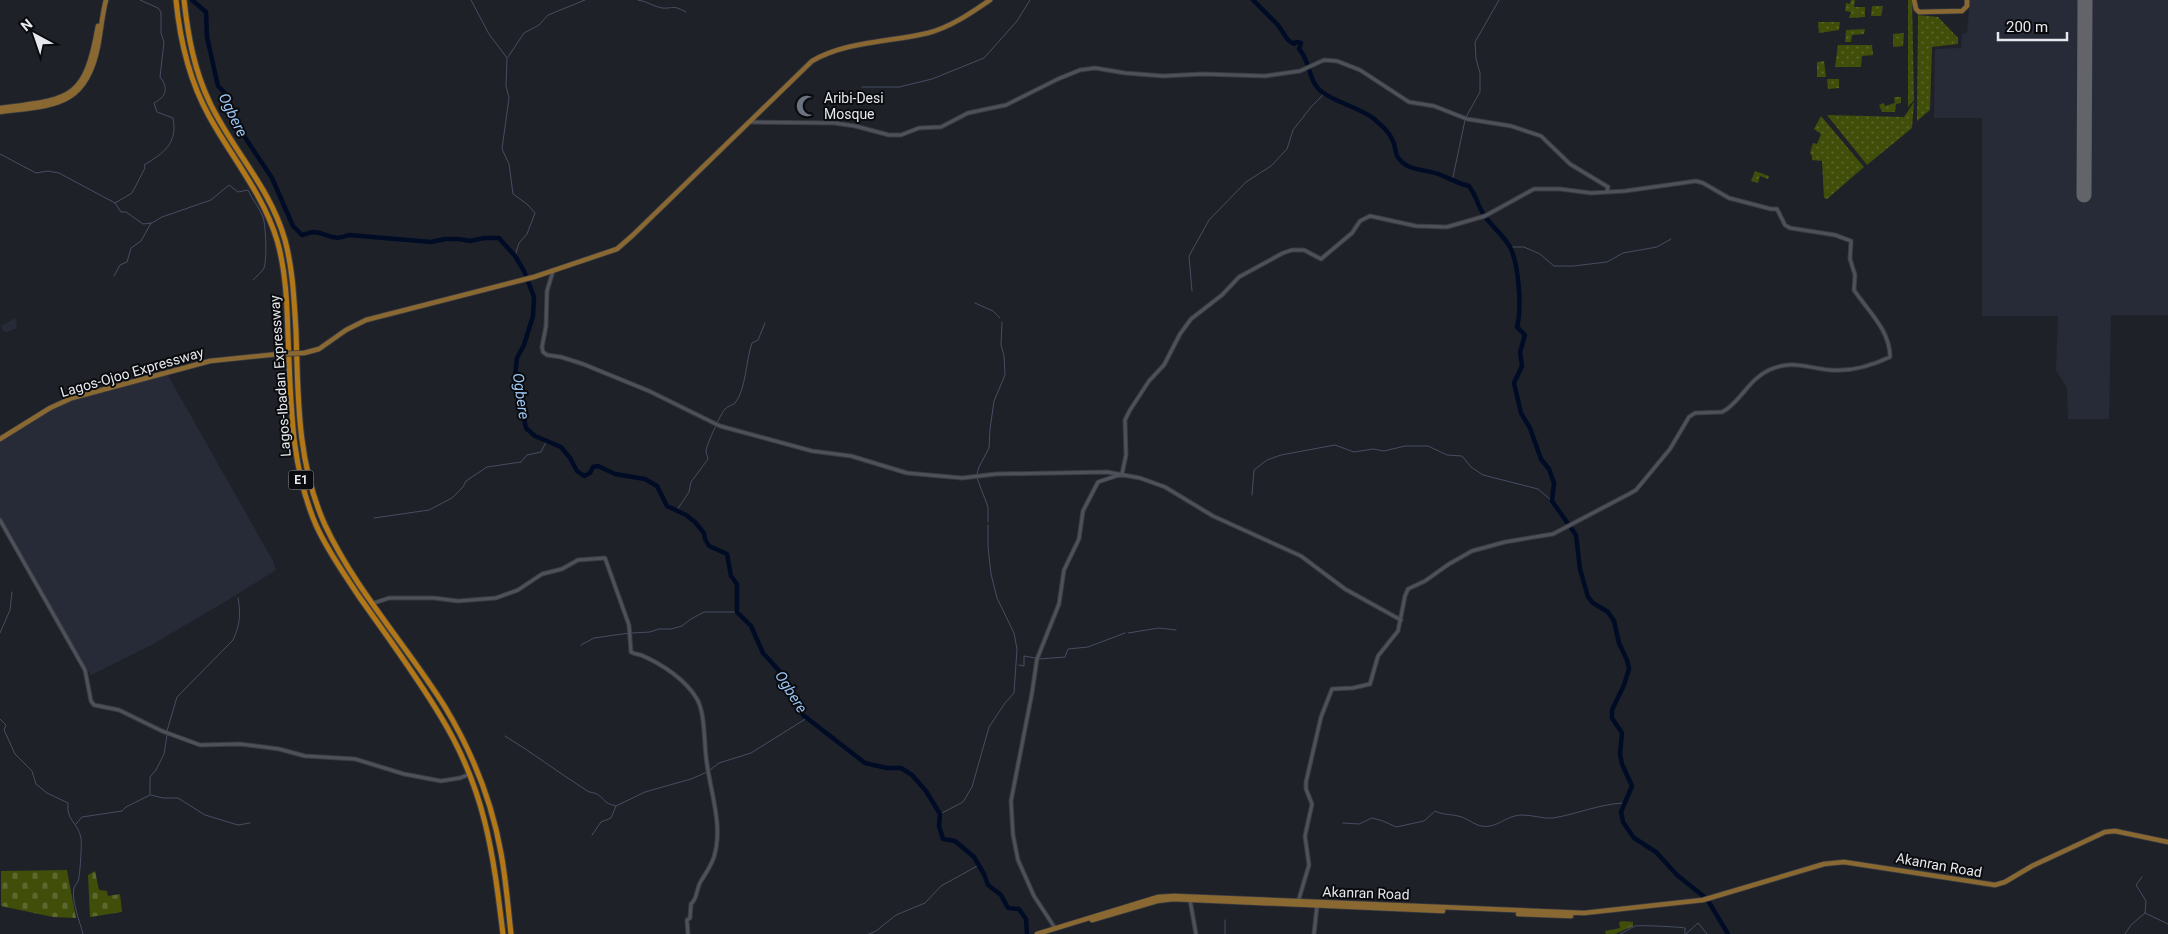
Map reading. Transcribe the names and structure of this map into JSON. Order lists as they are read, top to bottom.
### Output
{
  "streets": {
    "highway": ["Lagos-Ibadan Expressway", "E1"],
    "main road": ["Lagos-Ojoo Expressway", "Akanran Road"]
  },
  "water": ["Ogbere"],
  "places": {
    "mosque": ["Aribi-Desi Mosque"]
  },
  "scale_bar": "200 m",
  "north": "top left"
}
